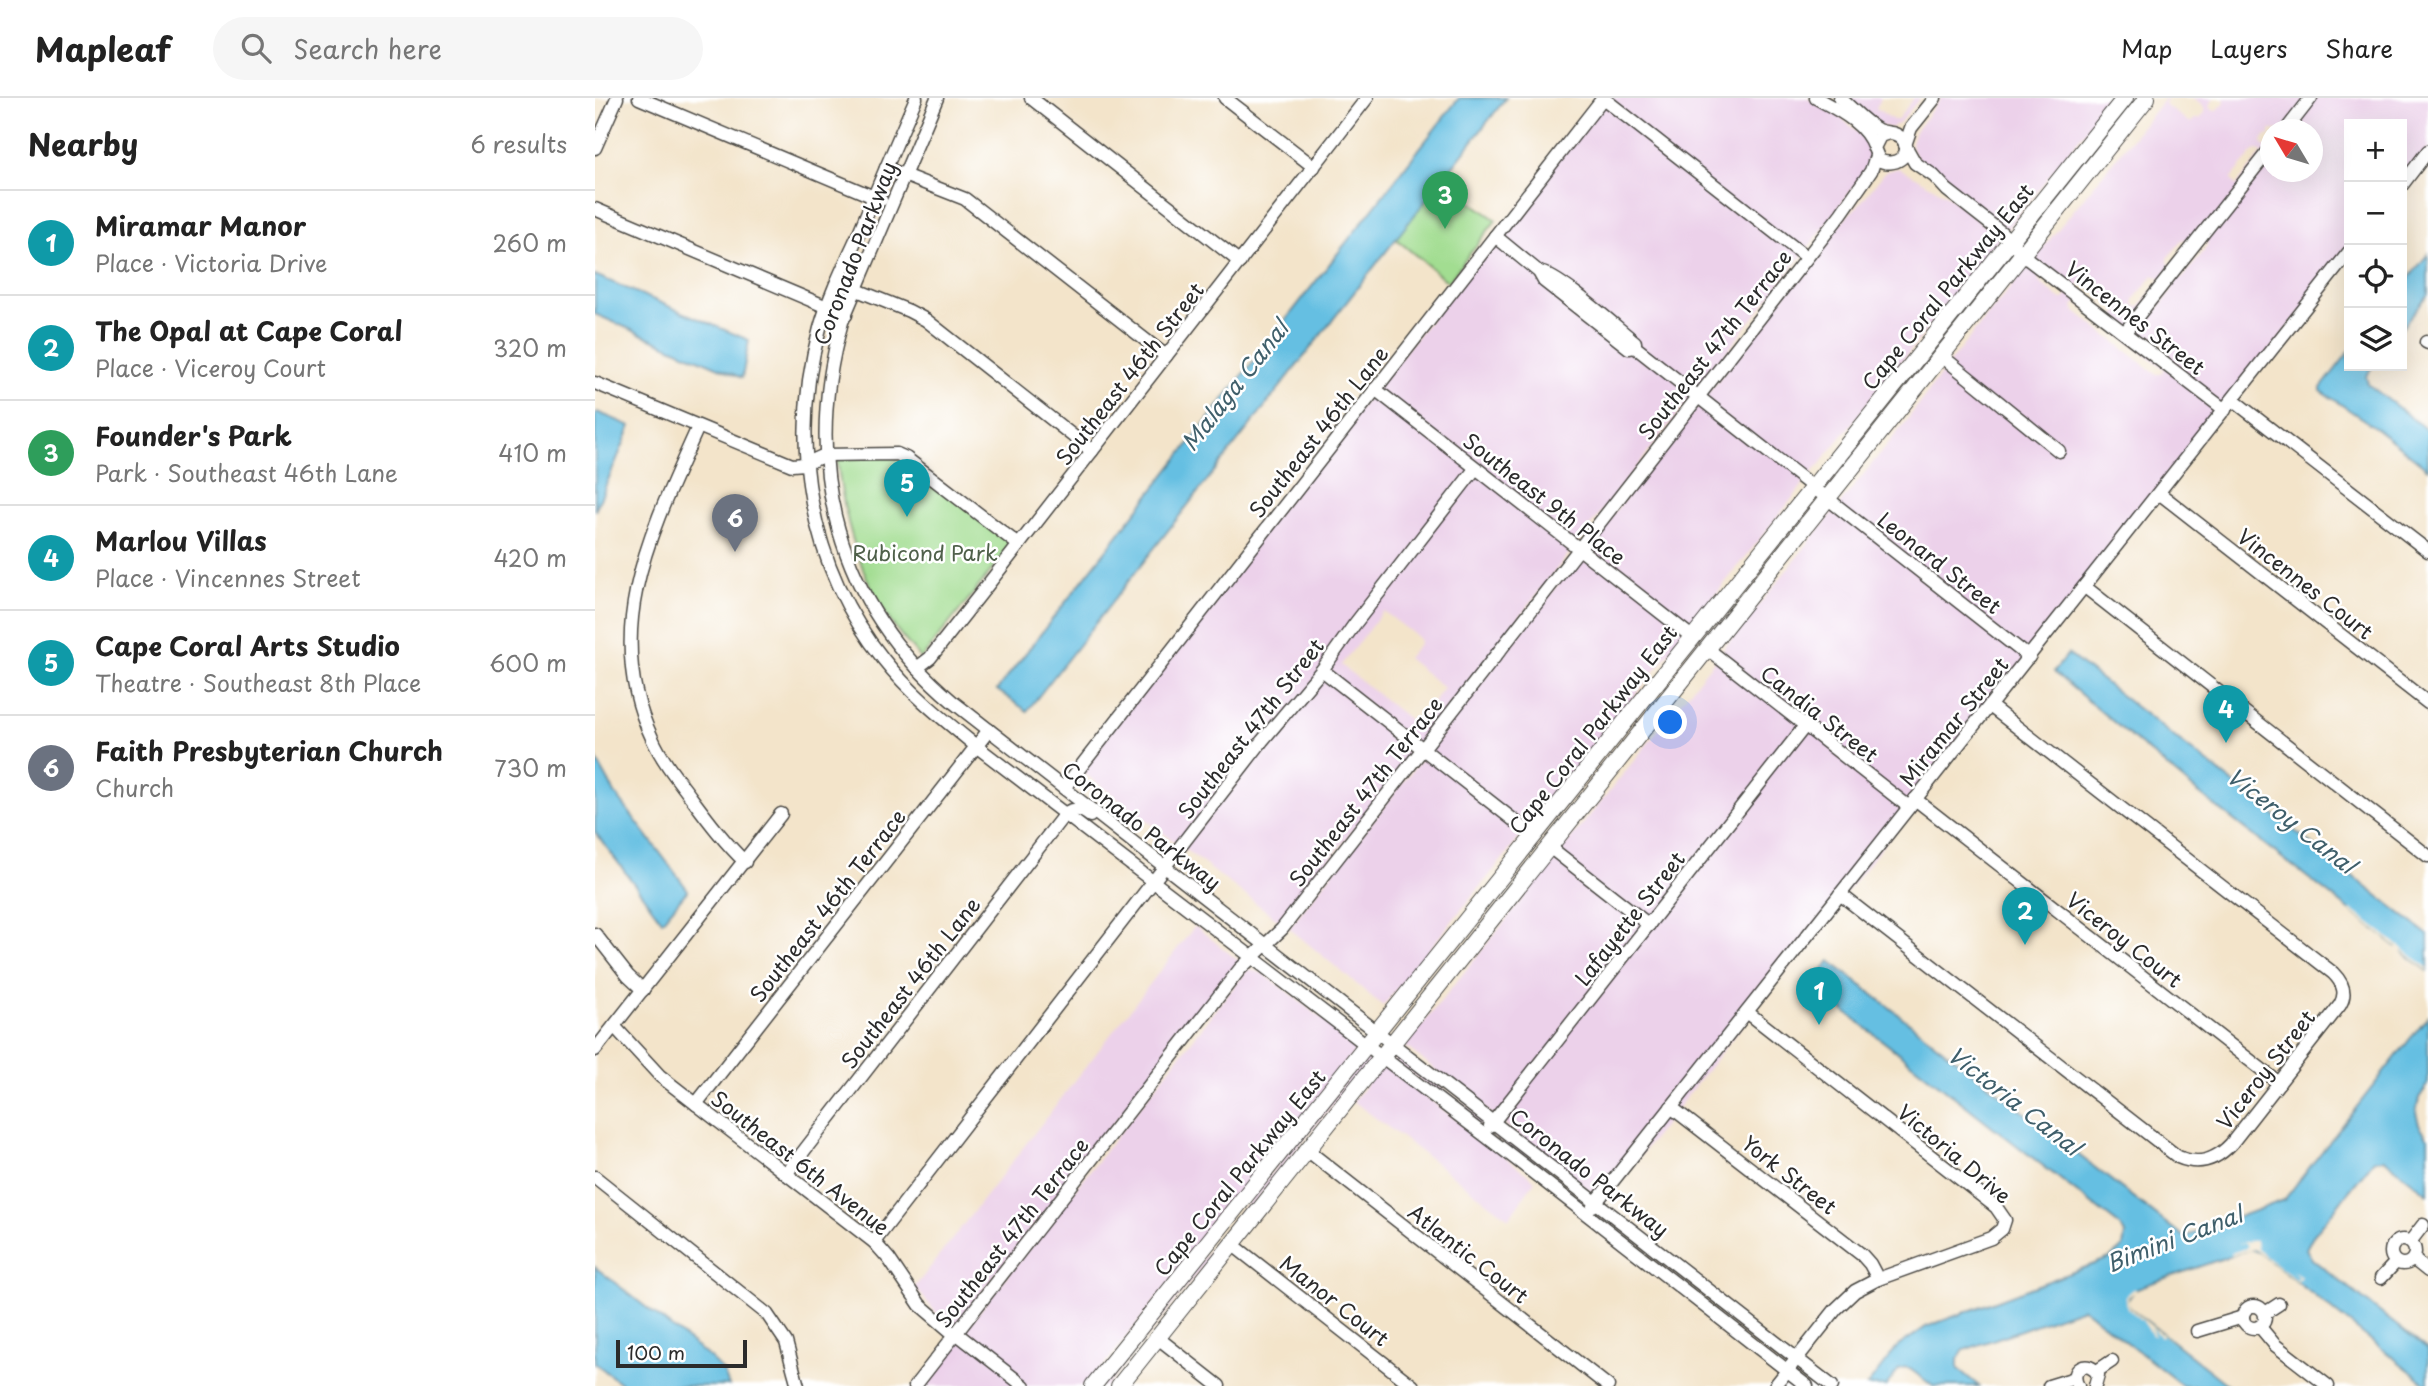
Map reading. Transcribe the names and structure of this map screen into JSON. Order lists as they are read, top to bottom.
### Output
{
  "streets": {
    "main road": ["Cape Coral Parkway East"],
    "street": [
      "Coronado Parkway",
      "Vincennes Street",
      "Southeast 47th Terrace",
      "Southeast 46th Street",
      "Southeast 46th Lane",
      "Southeast 9th Place",
      "Leonard Street",
      "Vincennes Court",
      "Candia Street",
      "Miramar Street",
      "Southeast 47th Street",
      "Southeast 46th Terrace",
      "Lafayette Street",
      "Viceroy Court",
      "Viceroy Street",
      "Victoria Drive",
      "Southeast 6th Avenue",
      "York Street",
      "Atlantic Court",
      "Manor Court"
    ]
  },
  "crossings": [
    ["Coronado Parkway", "Cape Coral Parkway East"],
    ["Coronado Parkway", "Southeast 47th Terrace"],
    ["Coronado Parkway", "Southeast 46th Street"],
    ["Coronado Parkway", "Southeast 46th Lane"],
    ["Coronado Parkway", "Miramar Street"],
    ["Coronado Parkway", "Southeast 47th Street"],
    ["Coronado Parkway", "Southeast 46th Terrace"],
    ["Coronado Parkway", "Lafayette Street"],
    ["Coronado Parkway", "Victoria Drive"],
    ["Cape Coral Parkway East", "Vincennes Street"],
    ["Cape Coral Parkway East", "Southeast 9th Place"],
    ["Cape Coral Parkway East", "Leonard Street"],
    ["Cape Coral Parkway East", "Candia Street"],
    ["Cape Coral Parkway East", "Atlantic Court"],
    ["Cape Coral Parkway East", "Manor Court"],
    ["Vincennes Street", "Miramar Street"],
    ["Southeast 47th Terrace", "Southeast 9th Place"],
    ["Southeast 47th Terrace", "Leonard Street"],
    ["Southeast 47th Terrace", "Southeast 6th Avenue"],
    ["Southeast 46th Lane", "Southeast 9th Place"],
    ["Southeast 46th Lane", "Leonard Street"],
    ["Southeast 46th Lane", "Southeast 6th Avenue"],
    ["Southeast 9th Place", "Southeast 47th Street"],
    ["Leonard Street", "Miramar Street"],
    ["Vincennes Court", "Miramar Street"],
    ["Candia Street", "Miramar Street"],
    ["Candia Street", "Lafayette Street"],
    ["Candia Street", "Viceroy Court"],
    ["Miramar Street", "Viceroy Court"],
    ["Miramar Street", "Viceroy Street"],
    ["Miramar Street", "Victoria Drive"],
    ["Miramar Street", "York Street"],
    ["Southeast 47th Street", "Southeast 6th Avenue"],
    ["Southeast 46th Terrace", "Southeast 6th Avenue"],
    ["Viceroy Court", "Viceroy Street"],
    ["Victoria Drive", "York Street"]
  ],
  "water": [
    "Malaga Canal",
    "Viceroy Canal",
    "Victoria Canal",
    "Bimini Canal"
  ],
  "parks": ["Rubicond Park"],
  "scale_bar": "100 m",
  "north": "top left",
  "page": {
    "header": "Mapleaf",
    "search": "Search here",
    "nav": ["Map", "Layers", "Share"],
    "heading": ["Nearby", "6 results"],
    "map_buttons": ["+", "−"],
    "pins": [
      "3",
      "5",
      "6",
      "4",
      "2",
      "1"
    ],
    "list": [
      {
        "mark": "1",
        "name": "Miramar Manor",
        "note": "Place · Victoria Drive",
        "value": "260 m"
      },
      {
        "mark": "2",
        "name": "The Opal at Cape Coral",
        "note": "Place · Viceroy Court",
        "value": "320 m"
      },
      {
        "mark": "3",
        "name": "Founder's Park",
        "note": "Park · Southeast 46th Lane",
        "value": "410 m"
      },
      {
        "mark": "4",
        "name": "Marlou Villas",
        "note": "Place · Vincennes Street",
        "value": "420 m"
      },
      {
        "mark": "5",
        "name": "Cape Coral Arts Studio",
        "note": "Theatre · Southeast 8th Place",
        "value": "600 m"
      },
      {
        "mark": "6",
        "name": "Faith Presbyterian Church",
        "note": "Church",
        "value": "730 m"
      }
    ],
    "scale": "100 m"
  }
}
